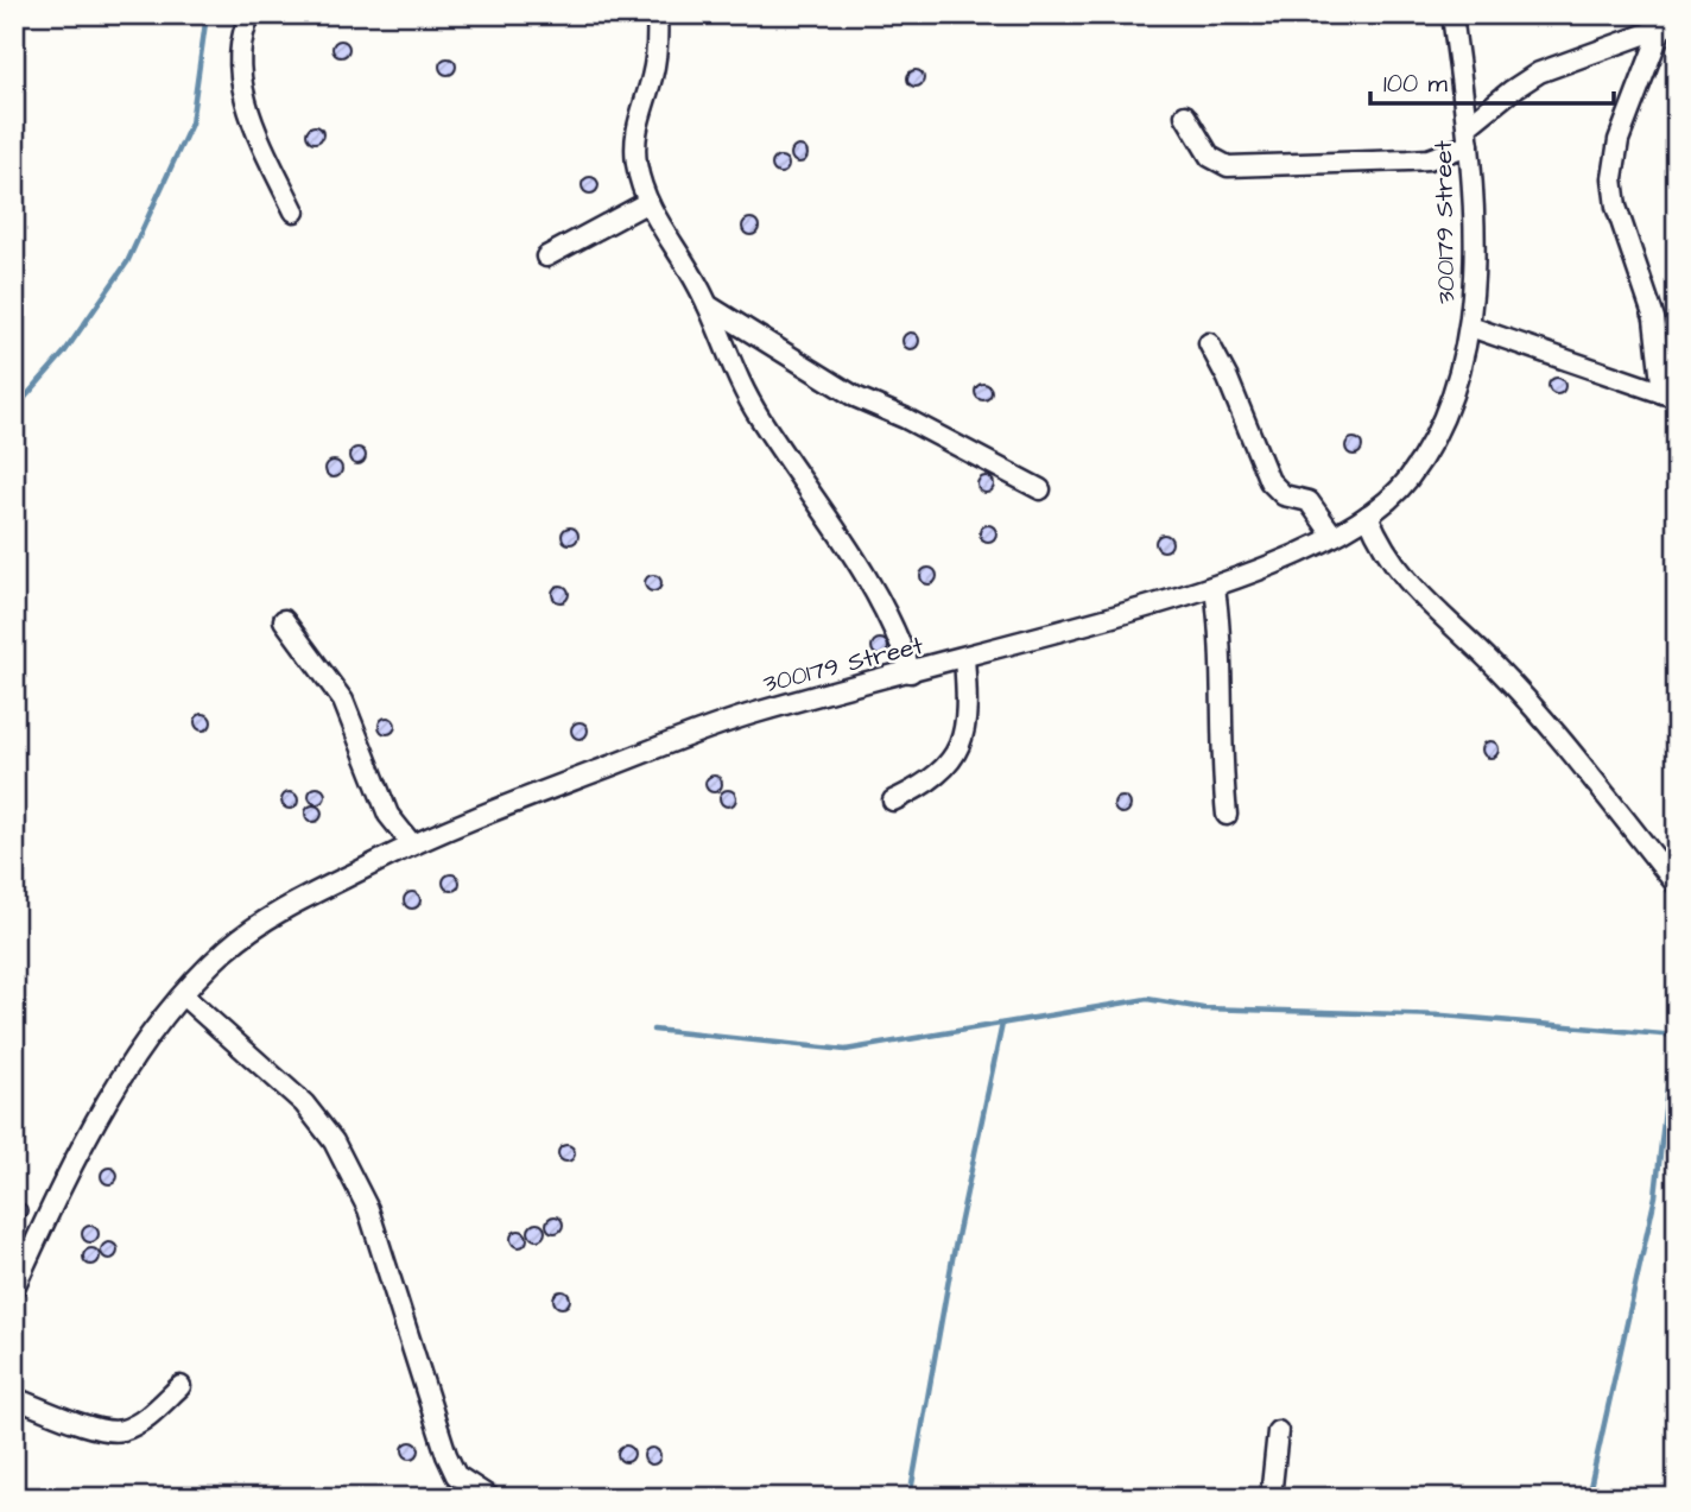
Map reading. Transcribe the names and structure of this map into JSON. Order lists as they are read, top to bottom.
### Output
{
  "streets": {
    "street": ["300179 Street"]
  },
  "scale_bar": "100 m"
}
